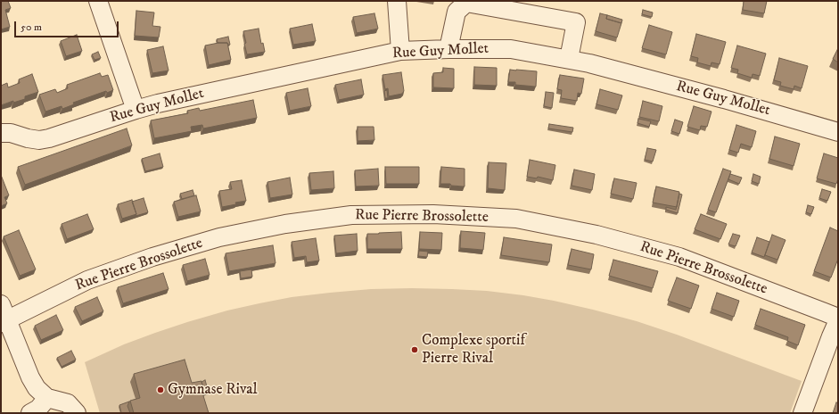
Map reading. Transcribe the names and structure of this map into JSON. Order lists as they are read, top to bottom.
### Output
{
  "streets": {
    "street": ["Rue Guy Mollet", "Rue Pierre Brossolette"]
  },
  "places": ["Complexe sportif Pierre Rival", "Gymnase Rival"],
  "scale_bar": "50 m"
}
